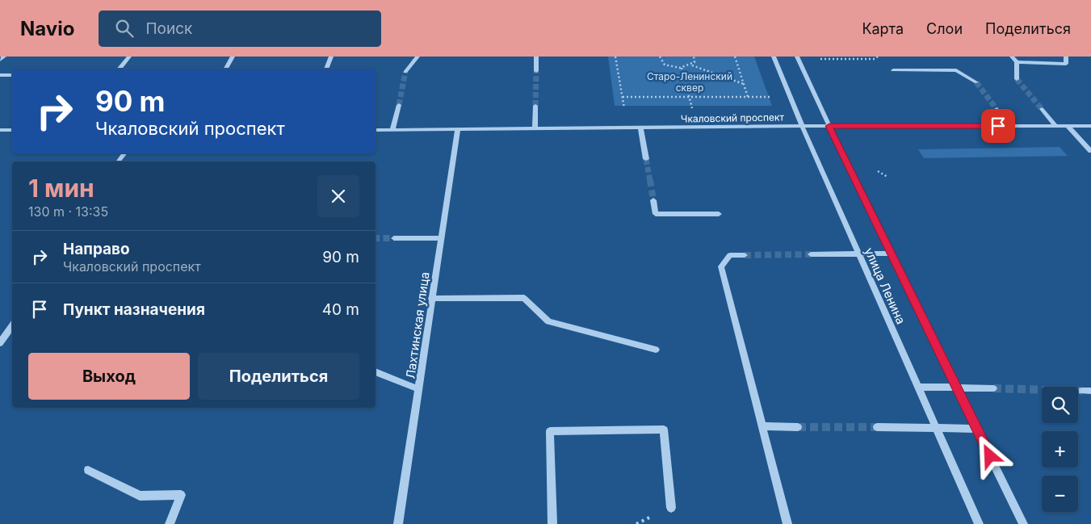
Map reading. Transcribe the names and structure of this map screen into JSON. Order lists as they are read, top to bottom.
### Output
{
  "streets": {
    "street": ["Чкаловский проспект", "улица Ленина", "Лахтинская улица"]
  },
  "crossings": [
    ["Чкаловский проспект", "улица Ленина"],
    ["Чкаловский проспект", "Лахтинская улица"]
  ],
  "parks": ["Старо-Ленинский сквер"],
  "page": {
    "header": "Navio",
    "search": "Поиск",
    "nav": ["Карта", "Слои", "Поделиться"],
    "turn": ["90 m", "Чкаловский проспект"],
    "heading": ["1 мин", "130 m · 13:35"],
    "list": [
      {
        "name": "Направо",
        "note": "Чкаловский проспект",
        "value": "90 m"
      },
      {
        "name": "Пункт назначения",
        "value": "40 m"
      }
    ],
    "buttons": ["Выход", "Поделиться"],
    "map_buttons": ["+", "−"]
  }
}
